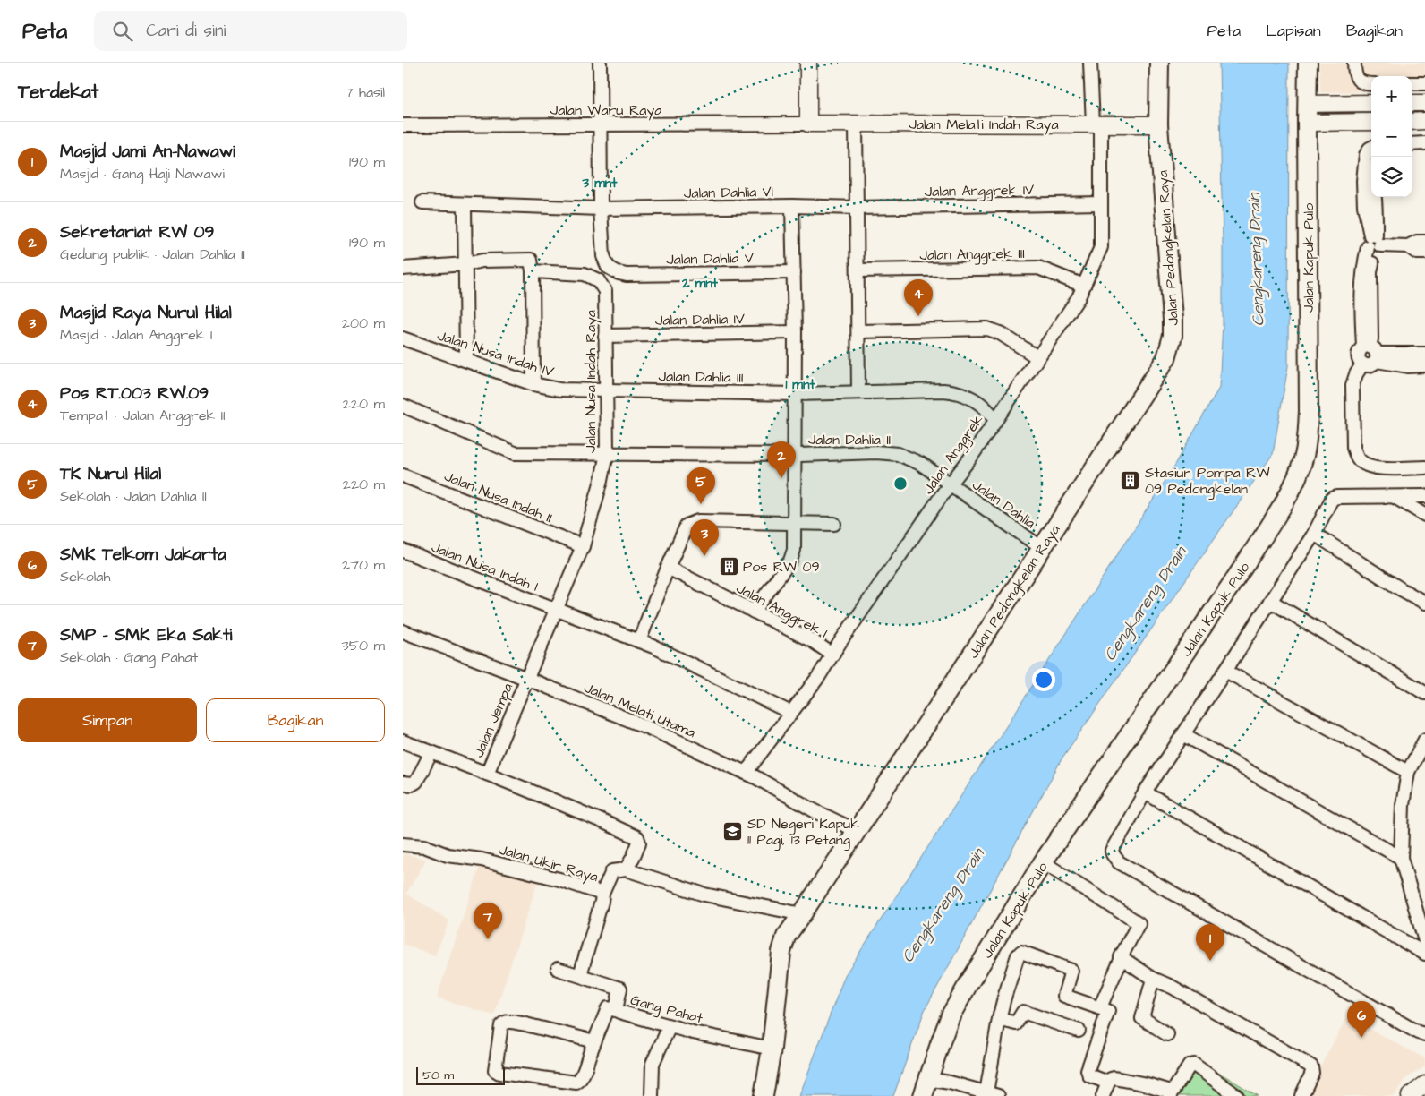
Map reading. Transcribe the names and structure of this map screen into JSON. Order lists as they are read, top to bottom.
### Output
{
  "streets": {
    "main road": ["Jalan Pedongkelan Raya", "Jalan Kapuk Pulo"],
    "street": [
      "Jalan Waru Raya",
      "Jalan Melati Indah Raya",
      "Jalan Anggrek IV",
      "Jalan Dahlia VI",
      "Jalan Anggrek III",
      "Jalan Dahlia V",
      "Jalan Dahlia IV",
      "Jalan Nusa Indah IV",
      "Jalan Dahlia III",
      "Jalan Nusa Indah Raya",
      "Jalan Dahlia II",
      "Jalan Anggrek",
      "Jalan Nusa Indah II",
      "Jalan Dahlia",
      "Jalan Nusa Indah I",
      "Jalan Anggrek I",
      "Jalan Melati Utama",
      "Jalan Jempa",
      "Jalan Ukir Raya",
      "Gang Pahat"
    ]
  },
  "crossings": [
    ["Jalan Waru Raya", "Jalan Melati Indah Raya"],
    ["Jalan Melati Indah Raya", "Jalan Pedongkelan Raya"],
    ["Jalan Melati Indah Raya", "Jalan Anggrek"],
    ["Jalan Anggrek IV", "Jalan Dahlia VI"],
    ["Jalan Anggrek IV", "Jalan Anggrek"],
    ["Jalan Dahlia VI", "Jalan Dahlia V"],
    ["Jalan Pedongkelan Raya", "Jalan Dahlia"],
    ["Jalan Pedongkelan Raya", "Jalan Melati Utama"],
    ["Jalan Pedongkelan Raya", "Gang Pahat"],
    ["Jalan Anggrek III", "Jalan Anggrek"],
    ["Jalan Dahlia IV", "Jalan Nusa Indah Raya"],
    ["Jalan Nusa Indah IV", "Jalan Dahlia III"],
    ["Jalan Nusa Indah IV", "Jalan Nusa Indah Raya"],
    ["Jalan Dahlia III", "Jalan Nusa Indah Raya"],
    ["Jalan Nusa Indah Raya", "Jalan Dahlia II"],
    ["Jalan Nusa Indah Raya", "Jalan Nusa Indah II"],
    ["Jalan Nusa Indah Raya", "Jalan Nusa Indah I"],
    ["Jalan Nusa Indah Raya", "Jalan Melati Utama"],
    ["Jalan Nusa Indah Raya", "Jalan Jempa"],
    ["Jalan Dahlia II", "Jalan Anggrek"],
    ["Jalan Dahlia II", "Jalan Dahlia"],
    ["Jalan Anggrek", "Jalan Dahlia"],
    ["Jalan Anggrek", "Jalan Anggrek I"],
    ["Jalan Anggrek", "Jalan Melati Utama"],
    ["Jalan Melati Utama", "Jalan Jempa"]
  ],
  "water": ["Cengkareng Drain"],
  "places": {
    "building": ["Stasiun Pompa RW 09 Pedongkelan", "Pos RW 09"],
    "school or university": ["SD Negeri Kapuk 11 Pagi, 13 Petang"]
  },
  "scale_bar": "50 m",
  "page": {
    "header": "Peta",
    "search": "Cari di sini",
    "nav": ["Peta", "Lapisan", "Bagikan"],
    "heading": ["Terdekat", "7 hasil"],
    "map_buttons": ["+", "−"],
    "list": [
      {
        "mark": "1",
        "name": "Masjid Jami An-Nawawi",
        "note": "Masjid · Gang Haji Nawawi",
        "value": "190 m"
      },
      {
        "mark": "2",
        "name": "Sekretariat RW 09",
        "note": "Gedung publik · Jalan Dahlia II",
        "value": "190 m"
      },
      {
        "mark": "3",
        "name": "Masjid Raya Nurul Hilal",
        "note": "Masjid · Jalan Anggrek I",
        "value": "200 m"
      },
      {
        "mark": "4",
        "name": "Pos RT.003 RW.09",
        "note": "Tempat · Jalan Anggrek II",
        "value": "220 m"
      },
      {
        "mark": "5",
        "name": "TK Nurul Hilal",
        "note": "Sekolah · Jalan Dahlia II",
        "value": "220 m"
      },
      {
        "mark": "6",
        "name": "SMK Telkom Jakarta",
        "note": "Sekolah",
        "value": "270 m"
      },
      {
        "mark": "7",
        "name": "SMP - SMK Eka Sakti",
        "note": "Sekolah · Gang Pahat",
        "value": "350 m"
      }
    ],
    "pins": [
      "4",
      "2",
      "5",
      "3",
      "7",
      "1",
      "6"
    ],
    "buttons": ["Simpan", "Bagikan"],
    "scale": "50 m"
  },
  "rings": ["3 mnt", "2 mnt", "1 mnt"]
}
